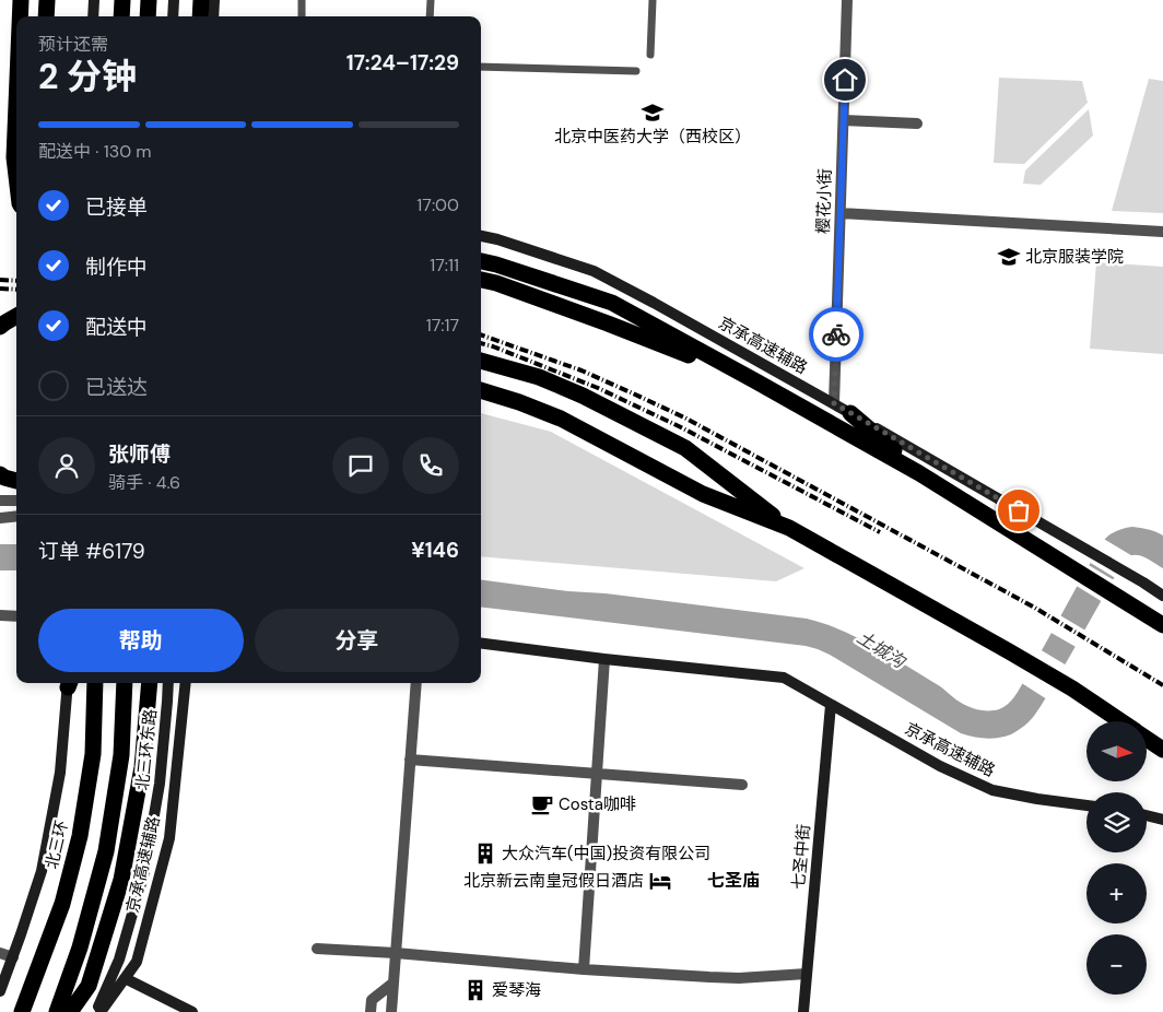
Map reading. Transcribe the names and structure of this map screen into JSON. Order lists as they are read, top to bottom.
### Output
{
  "streets": {
    "highway": ["北三环"],
    "street": [
      "樱花小街",
      "京承高速辅路",
      "北三环东路",
      "七圣中街"
    ]
  },
  "crossings": [
    ["樱花小街", "京承高速辅路"],
    ["京承高速辅路", "北三环东路"],
    ["京承高速辅路", "七圣中街"]
  ],
  "districts": ["七圣庙"],
  "water": ["土城沟"],
  "places": {
    "school or university": ["北京中医药大学（西校区）", "北京服装学院"],
    "cafe": ["Costa咖啡"],
    "building": ["大众汽车(中国)投资有限公司", "爱琴海"],
    "hotel": ["北京新云南皇冠假日酒店"]
  },
  "north": "right",
  "page": {
    "heading": ["2 分钟", "预计还需", "17:24–17:29"],
    "panel": [
      "张师傅",
      "骑手 · 4.6",
      "订单 #6179",
      "¥146"
    ],
    "bar": "配送中 · 130 m",
    "list": [
      ["已接单", "17:00"],
      ["制作中", "17:11"],
      ["配送中", "17:17"],
      "已送达"
    ],
    "buttons": ["帮助", "分享"],
    "map_buttons": ["+", "−"]
  }
}
